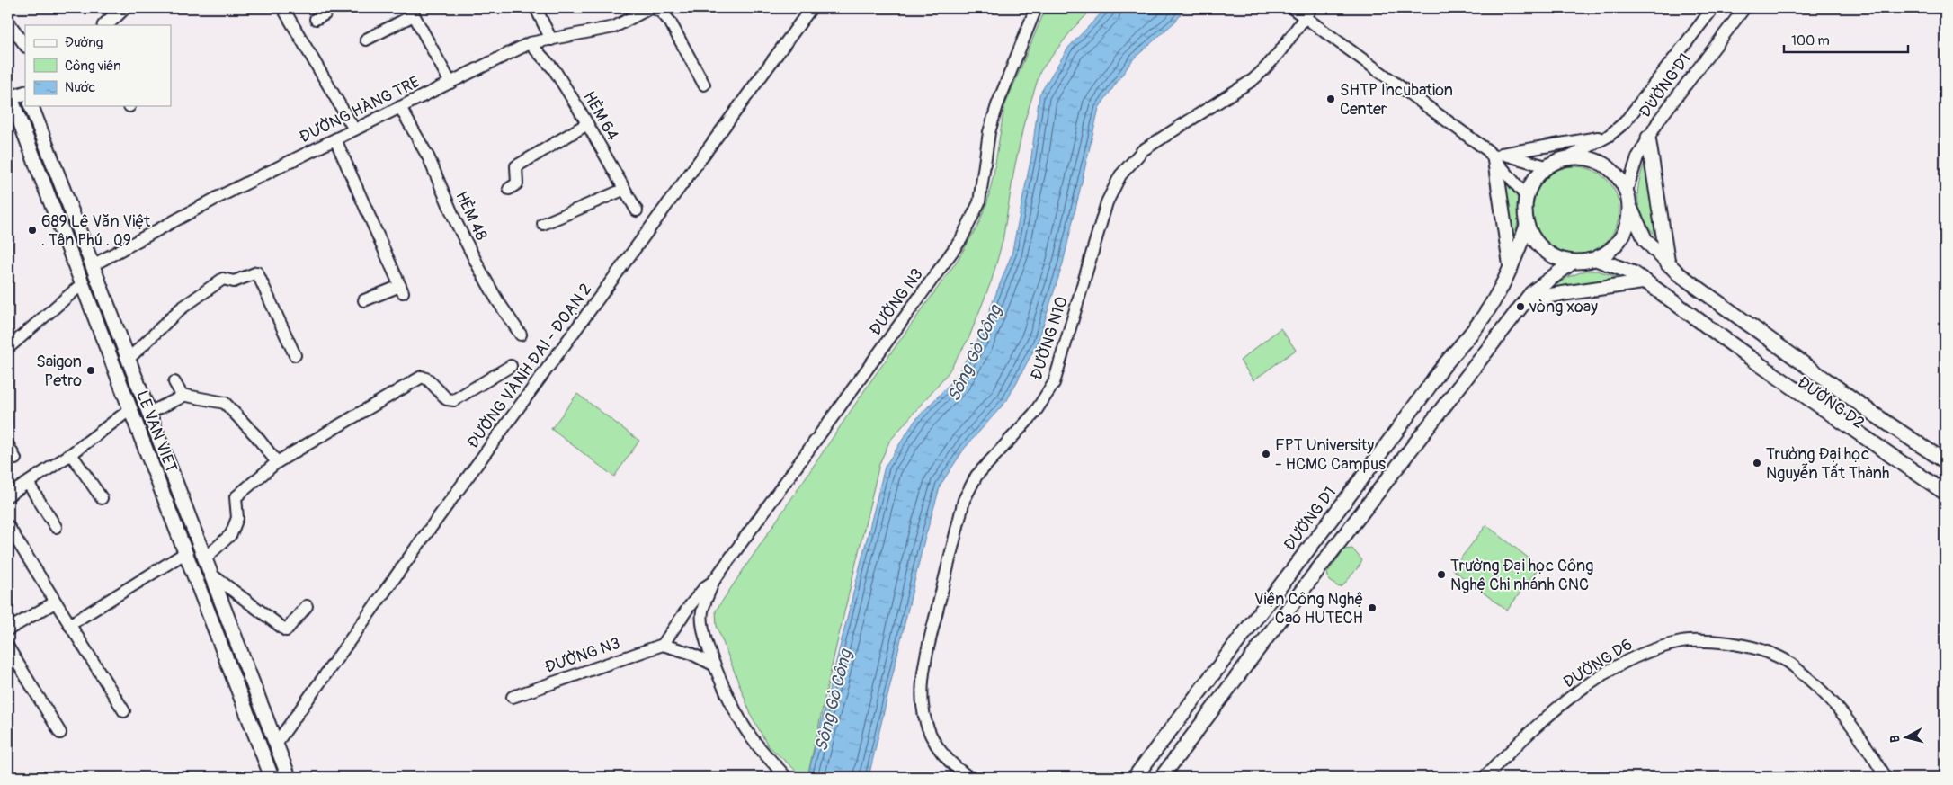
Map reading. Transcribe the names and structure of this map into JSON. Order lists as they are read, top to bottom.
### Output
{
  "streets": {
    "main road": ["ĐƯỜNG D1", "ĐƯỜNG D2", "LE VAN VIET"],
    "street": [
      "ĐƯỜNG HÀNG TRE",
      "HẺM 64",
      "HẺM 48",
      "ĐƯỜNG N3",
      "ĐƯỜNG N10",
      "ĐƯỜNG VÀNH ĐAI - ĐOẠN 2",
      "ĐƯỜNG D6"
    ]
  },
  "crossings": [
    ["ĐƯỜNG D1", "ĐƯỜNG D2"],
    ["ĐƯỜNG HÀNG TRE", "HẺM 64"],
    ["ĐƯỜNG HÀNG TRE", "HẺM 48"],
    ["ĐƯỜNG HÀNG TRE", "LE VAN VIET"],
    ["ĐƯỜNG VÀNH ĐAI - ĐOẠN 2", "LE VAN VIET"]
  ],
  "water": ["Sông Gò Công"],
  "places": [
    "SHTP Incubation Center",
    "689 Lê Văn Việt . Tân Phú . Q9",
    "vòng xoay",
    "Saigon Petro",
    "FPT University - HCMC Campus",
    "Trường Đại học Nguyễn Tất Thành",
    "Trường Đại học Công Nghệ Chi nhánh CNC",
    "Viện Công Nghệ Cao HUTECH"
  ],
  "legend": ["Đường", "Công viên", "Nước"],
  "scale_bar": "100 m",
  "north": "left"
}
